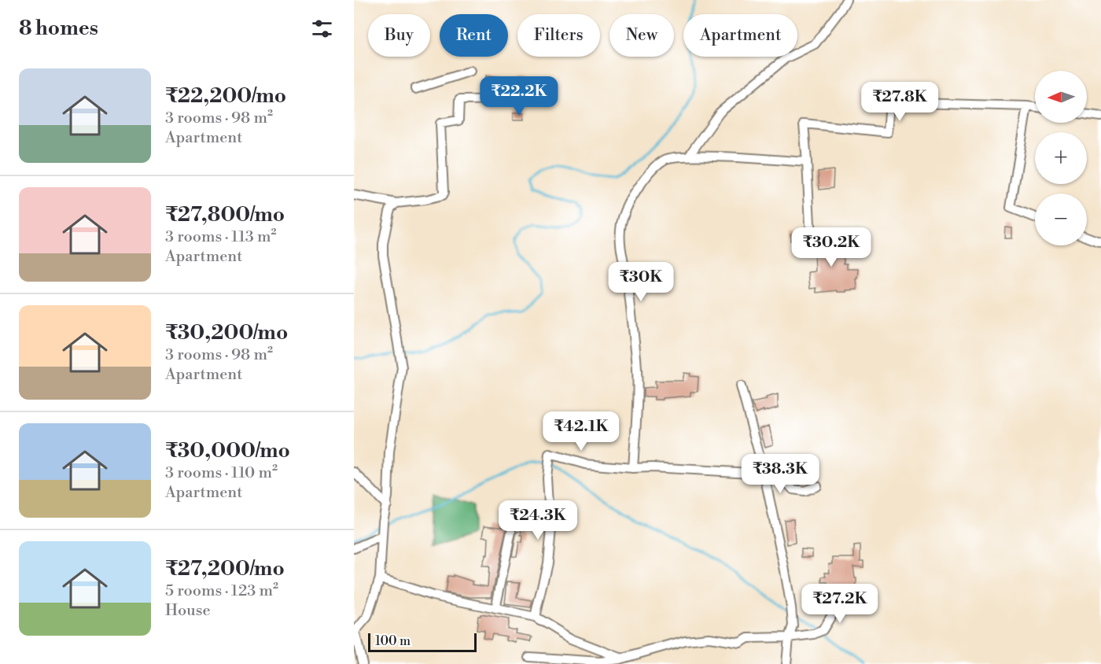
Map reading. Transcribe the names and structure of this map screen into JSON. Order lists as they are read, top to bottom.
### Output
{
  "scale_bar": "100 m",
  "north": "left",
  "page": {
    "heading": "8 homes",
    "chip": [
      "Buy",
      "Rent",
      "Filters",
      "New",
      "Apartment"
    ],
    "list": [
      {
        "name": "₹22,200/mo",
        "note": "3 rooms · 98 m² · Apartment"
      },
      {
        "name": "₹27,800/mo",
        "note": "3 rooms · 113 m² · Apartment"
      },
      {
        "name": "₹30,200/mo",
        "note": "3 rooms · 98 m² · Apartment"
      },
      {
        "name": "₹30,000/mo",
        "note": "3 rooms · 110 m² · Apartment"
      },
      {
        "name": "₹27,200/mo",
        "note": "5 rooms · 123 m² · House"
      }
    ],
    "map_buttons": ["+", "−"],
    "price": [
      "₹22.2K",
      "₹27.8K",
      "₹30.2K",
      "₹30K",
      "₹42.1K",
      "₹38.3K",
      "₹24.3K",
      "₹27.2K"
    ],
    "scale": "100 m"
  }
}
